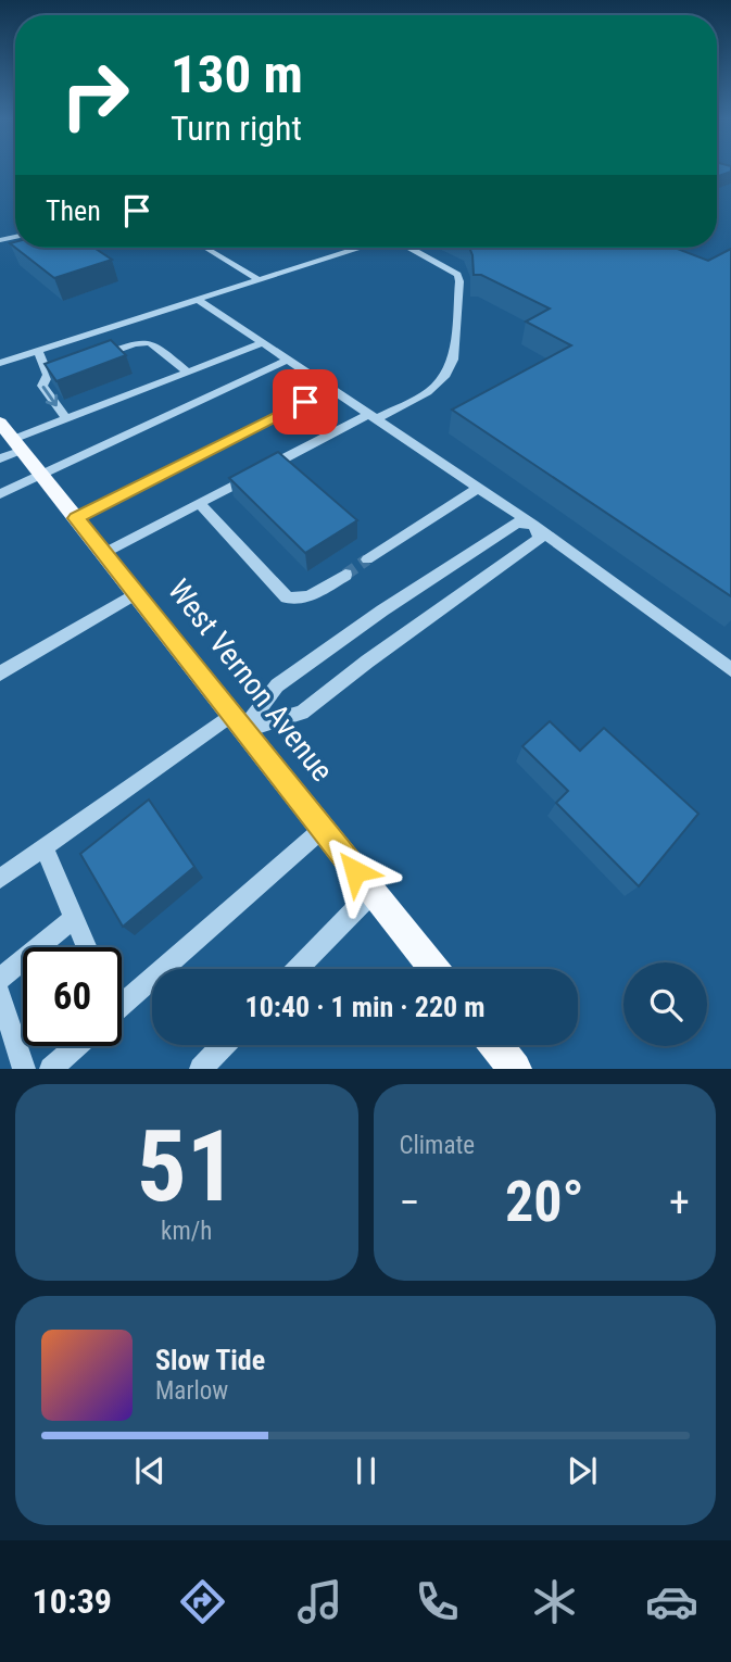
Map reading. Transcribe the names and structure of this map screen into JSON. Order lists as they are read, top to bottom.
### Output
{
  "streets": {
    "main road": ["West Vernon Avenue"]
  },
  "page": {
    "turn": ["130 m", "Turn right"],
    "then": "Then",
    "limit": "60",
    "trip": "10:40 · 1 min · 220 m",
    "tile": [
      ["51", "km/h"],
      "Climate"
    ],
    "heat": ["−", "20°", "+"],
    "song": ["Slow Tide", "Marlow"],
    "tabs": "10:39"
  }
}
